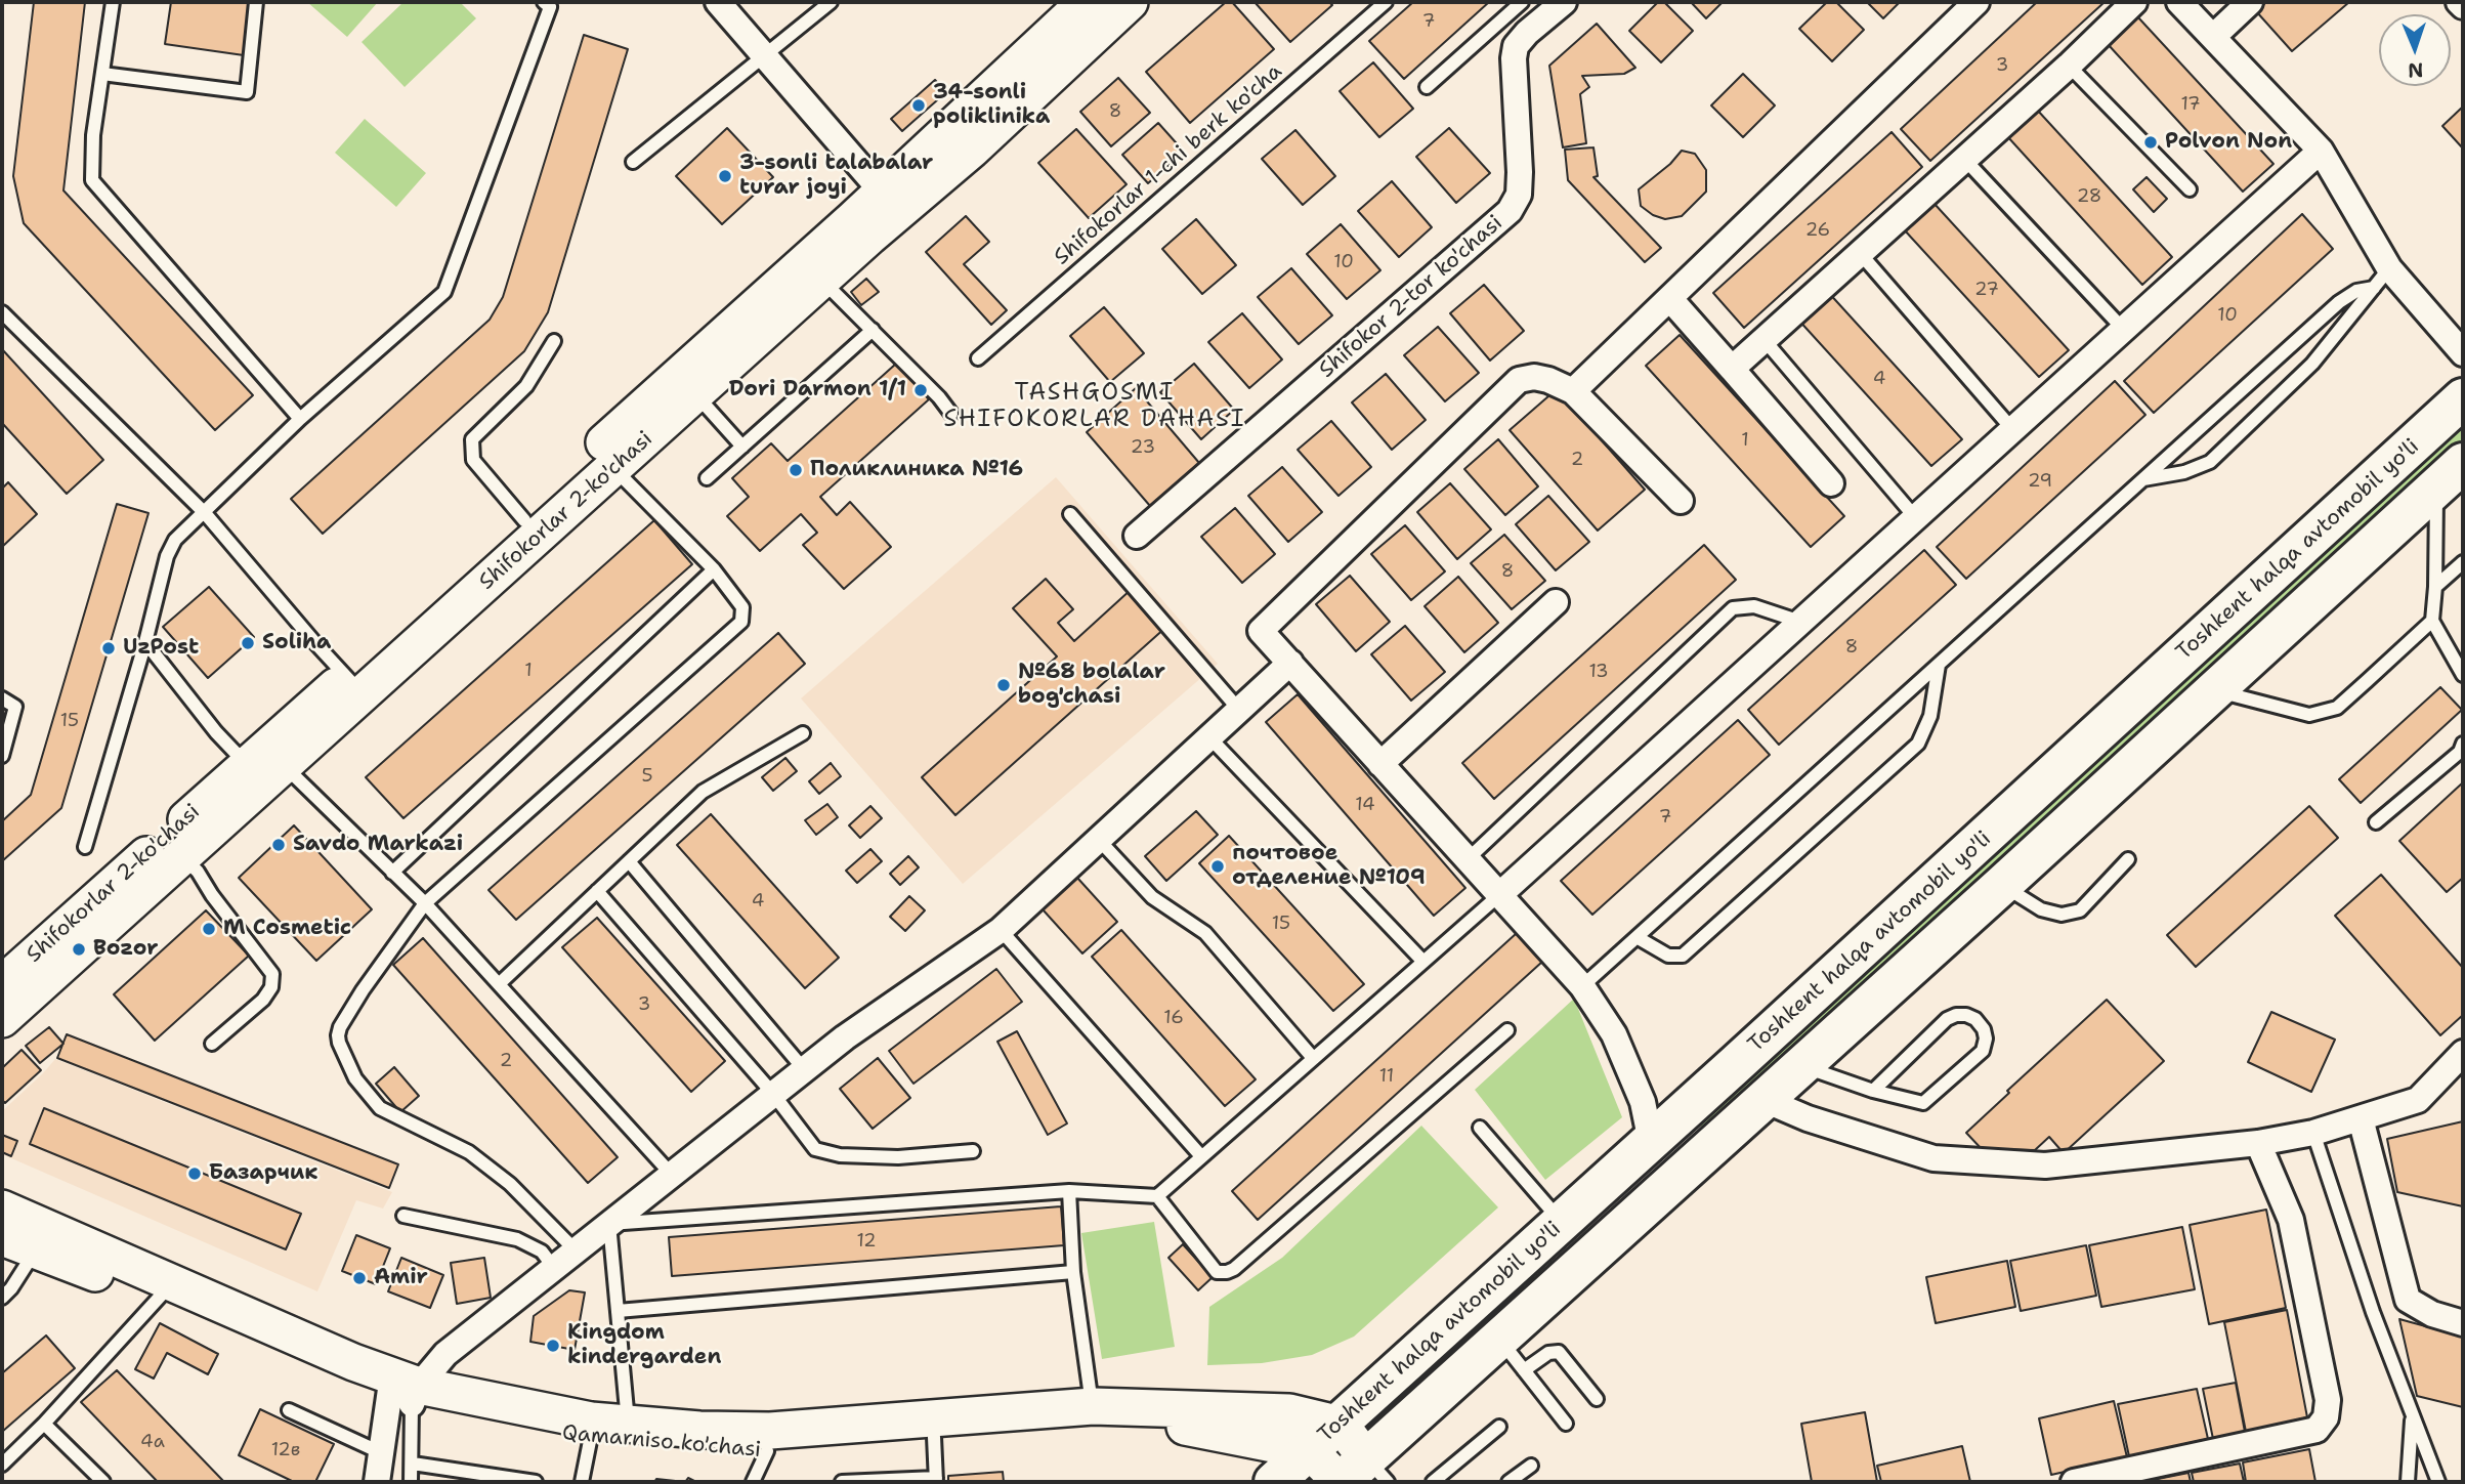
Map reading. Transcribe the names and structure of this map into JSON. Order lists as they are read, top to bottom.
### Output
{
  "streets": {
    "highway": ["Toshkent halqa avtomobil yo'li"],
    "street": ["Shifokor 2-tor ko'chasi", "Shifokorlar 2-ko'chasi", "Qamarniso ko'chasi"],
    "lane": ["Shifokorlar 1-chi berk ko'cha"]
  },
  "crossings": [
    ["Toshkent halqa avtomobil yo'li", "Qamarniso ko'chasi"]
  ],
  "districts": ["TASHGOSMI SHIFOKORLAR DAHASI"],
  "places": [
    "34-sonli poliklinika",
    "Polvon Non",
    "3-sonli talabalar turar joyi",
    "Dori Darmon 1/1",
    "Поликлиника №16",
    "Soliha",
    "UzPost",
    "№68 bolalar bog'chasi",
    "Savdo Markazi",
    "почтовое отделение №109",
    "M Cosmetic",
    "Bozor",
    "Базарчик",
    "Amir",
    "Kingdom kindergarden"
  ],
  "house_numbers": [
    "7",
    "3",
    "17",
    "8",
    "28",
    "26",
    "10",
    "27",
    "10",
    "4",
    "1",
    "23",
    "2",
    "29",
    "8",
    "8",
    "1",
    "13",
    "15",
    "5",
    "14",
    "7",
    "4",
    "15",
    "3",
    "16",
    "2",
    "11",
    "12",
    "4а",
    "12в"
  ],
  "north": "bottom"
}
